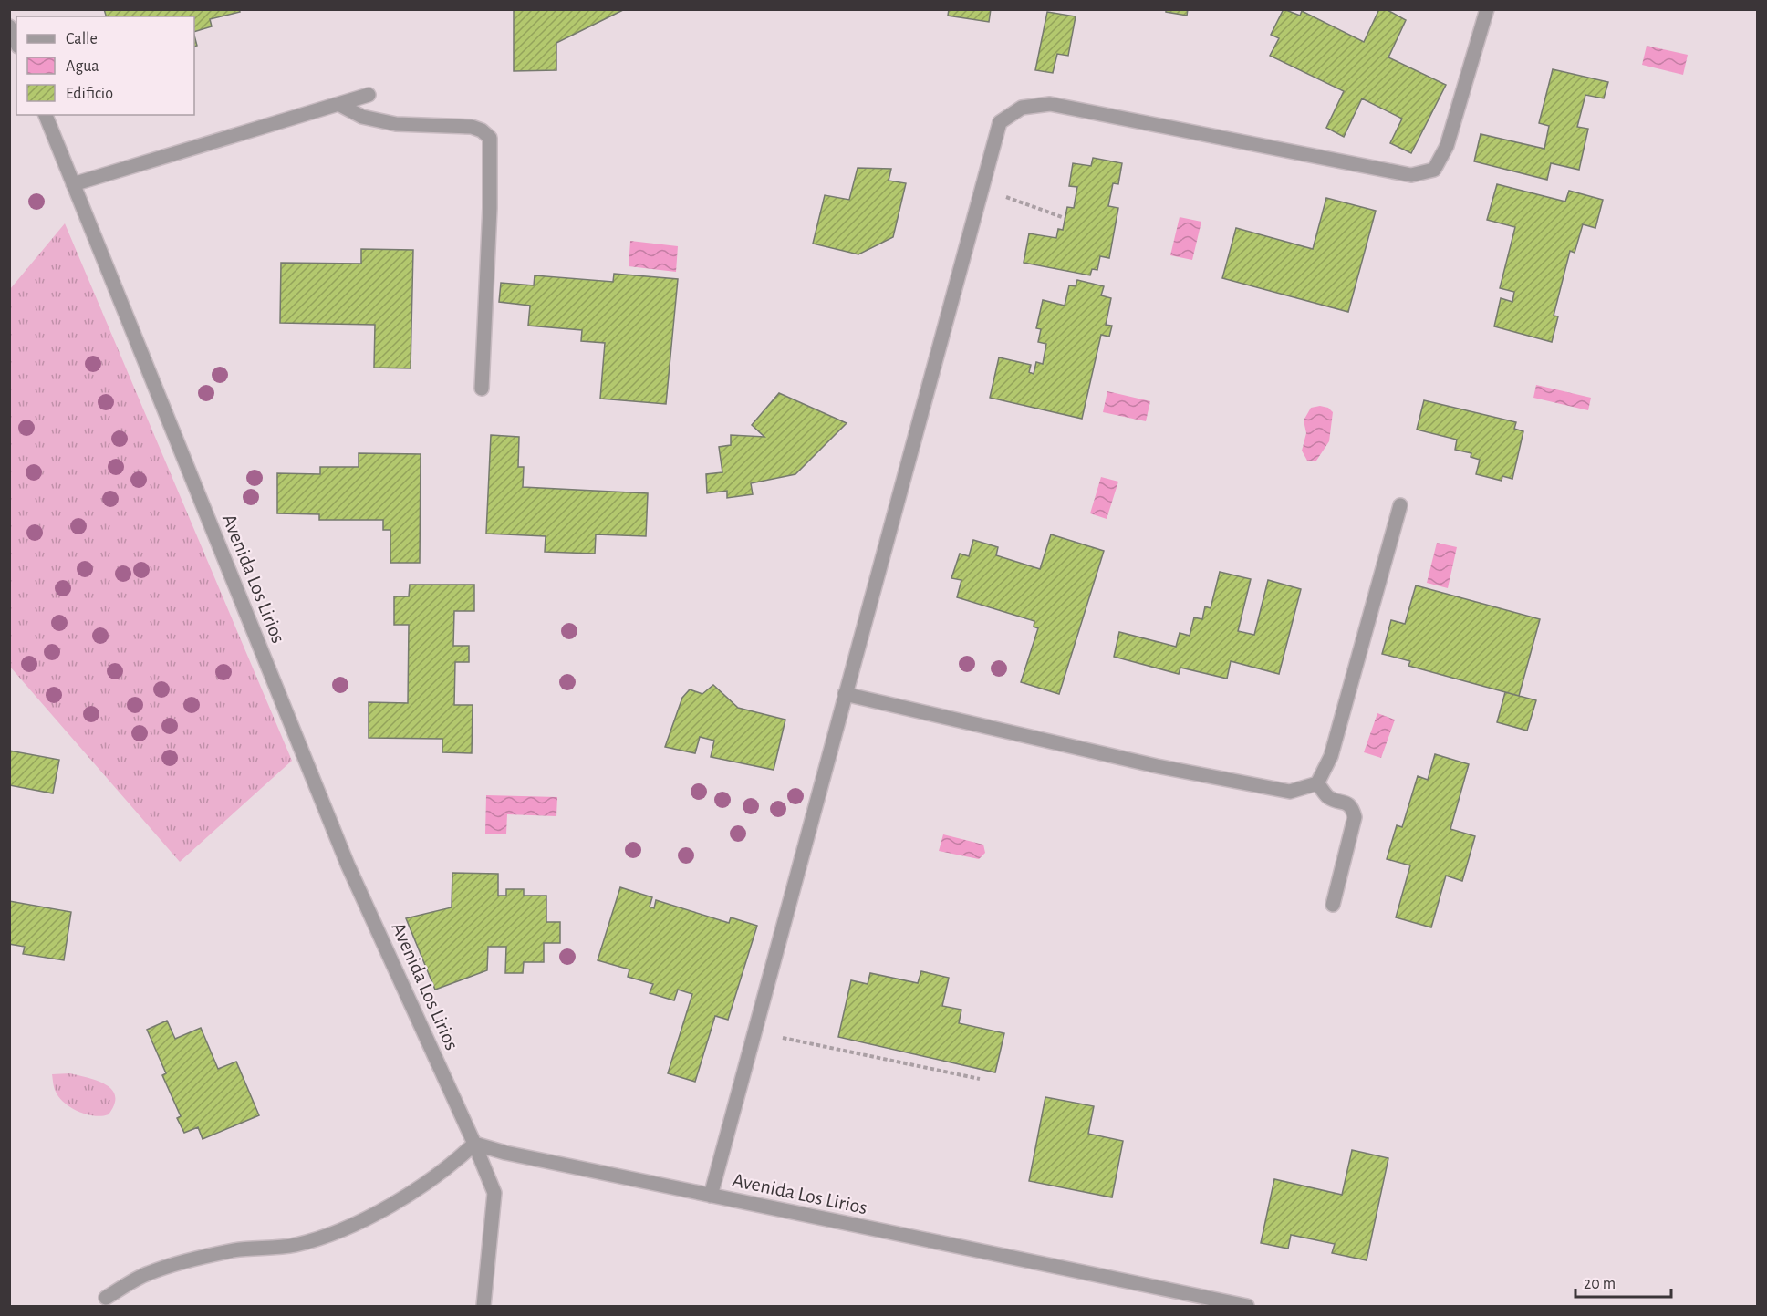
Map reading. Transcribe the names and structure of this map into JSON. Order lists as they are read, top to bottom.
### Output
{
  "streets": {
    "street": ["Avenida Los Lirios"]
  },
  "legend": ["Calle", "Agua", "Edificio"],
  "scale_bar": "20 m"
}
